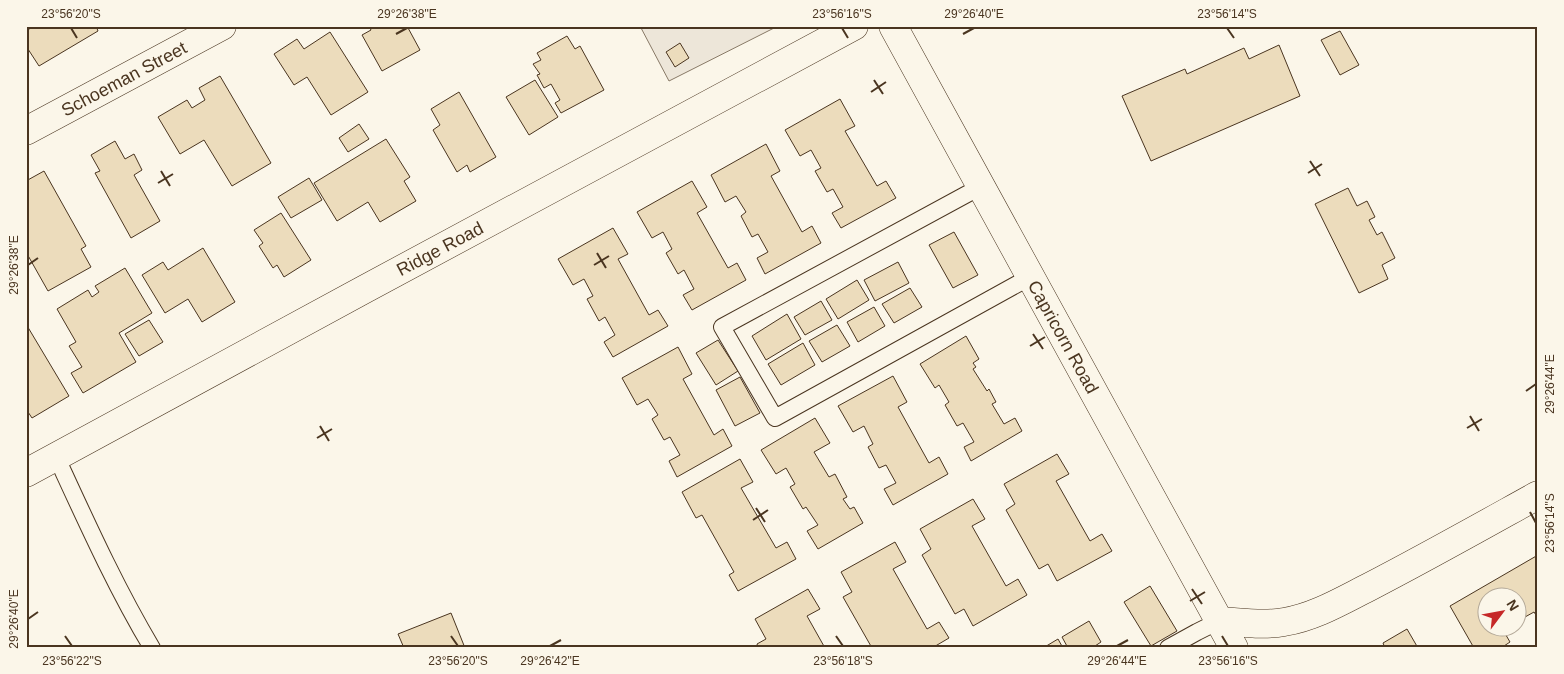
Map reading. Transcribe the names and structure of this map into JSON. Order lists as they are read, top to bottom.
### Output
{
  "streets": {
    "street": ["Schoeman Street", "Ridge Road", "Capricorn Road"]
  },
  "north": "top right",
  "coordinates": [
    "23°56'20\"S",
    "29°26'38\"E",
    "23°56'16\"S",
    "29°26'40\"E",
    "23°56'14\"S",
    "29°26'44\"E",
    "23°56'22\"S",
    "29°26'42\"E",
    "23°56'18\"S"
  ]
}
